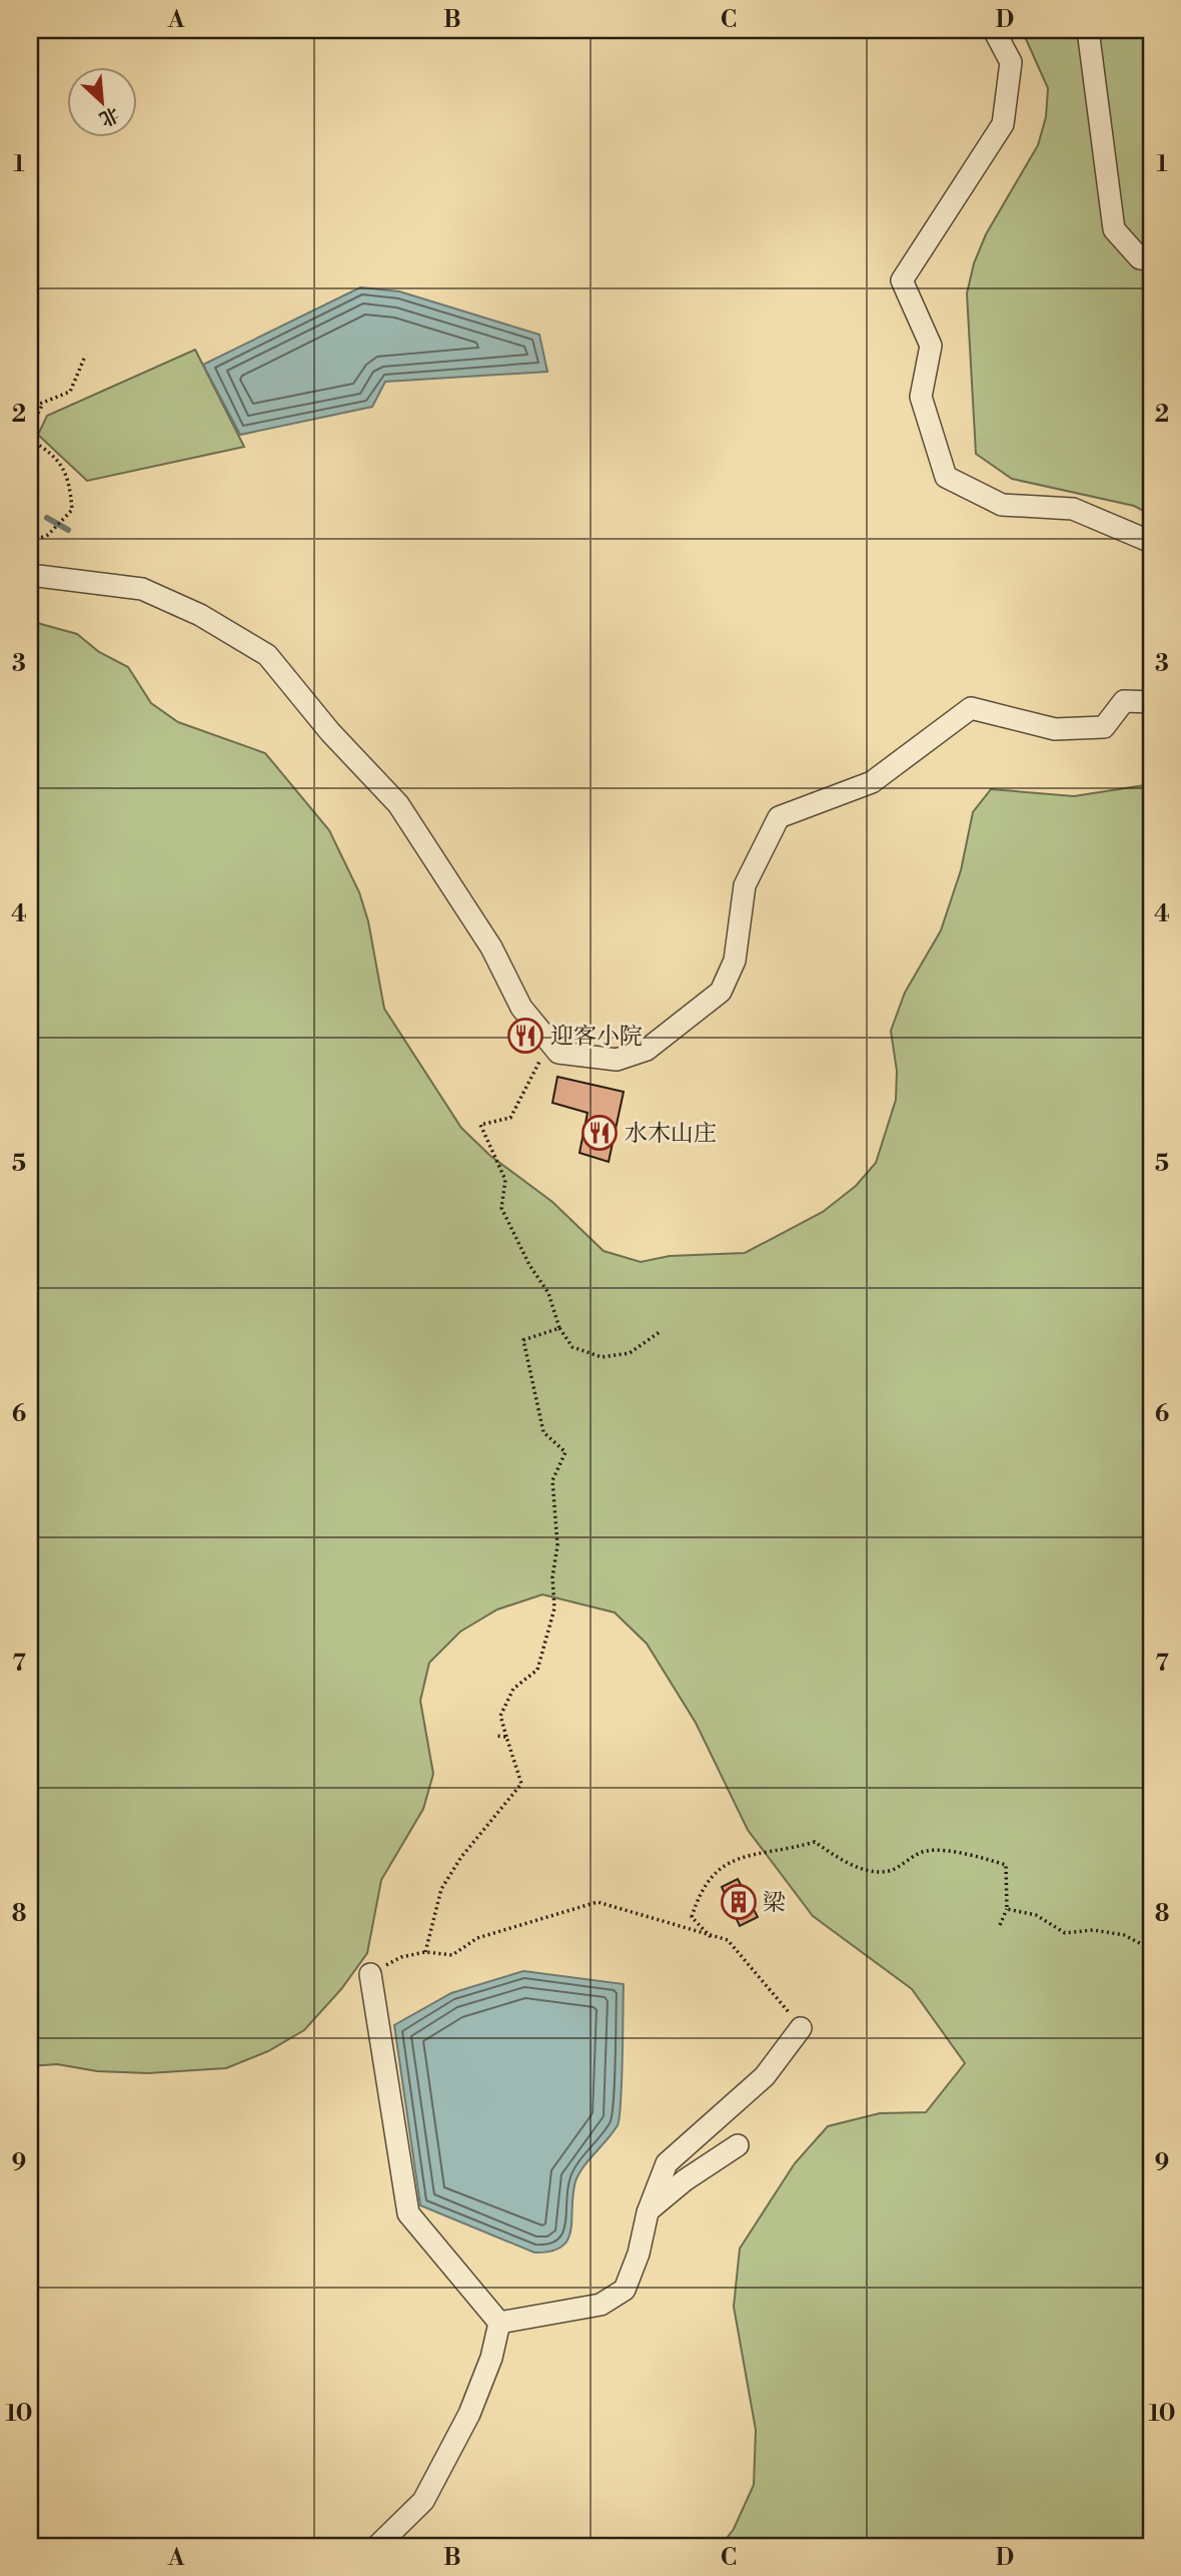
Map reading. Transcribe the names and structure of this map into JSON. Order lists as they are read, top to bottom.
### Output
{
  "places": {
    "restaurant": ["迎客小院", "水木山庄"],
    "building": ["梁"]
  },
  "north": "bottom right",
  "grid": {
    "columns": [
      "A",
      "B",
      "C",
      "D"
    ],
    "rows": [
      "1",
      "2",
      "3",
      "4",
      "5",
      "6",
      "7",
      "8",
      "9",
      "10"
    ]
  }
}
